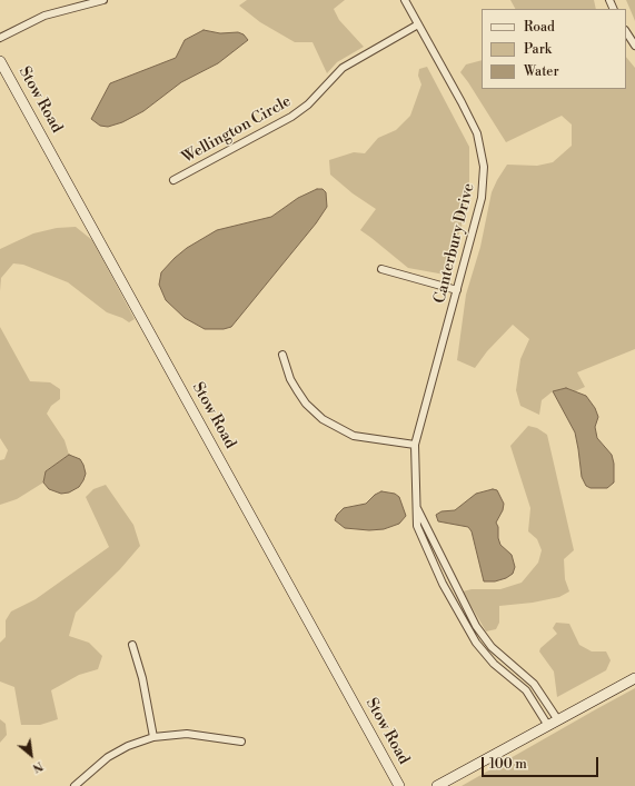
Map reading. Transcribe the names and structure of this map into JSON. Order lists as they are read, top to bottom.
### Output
{
  "streets": {
    "street": ["Stow Road", "Wellington Circle", "Canterbury Drive"]
  },
  "crossings": [
    ["Wellington Circle", "Canterbury Drive"]
  ],
  "legend": ["Road", "Park", "Water"],
  "scale_bar": "100 m",
  "north": "bottom right"
}
